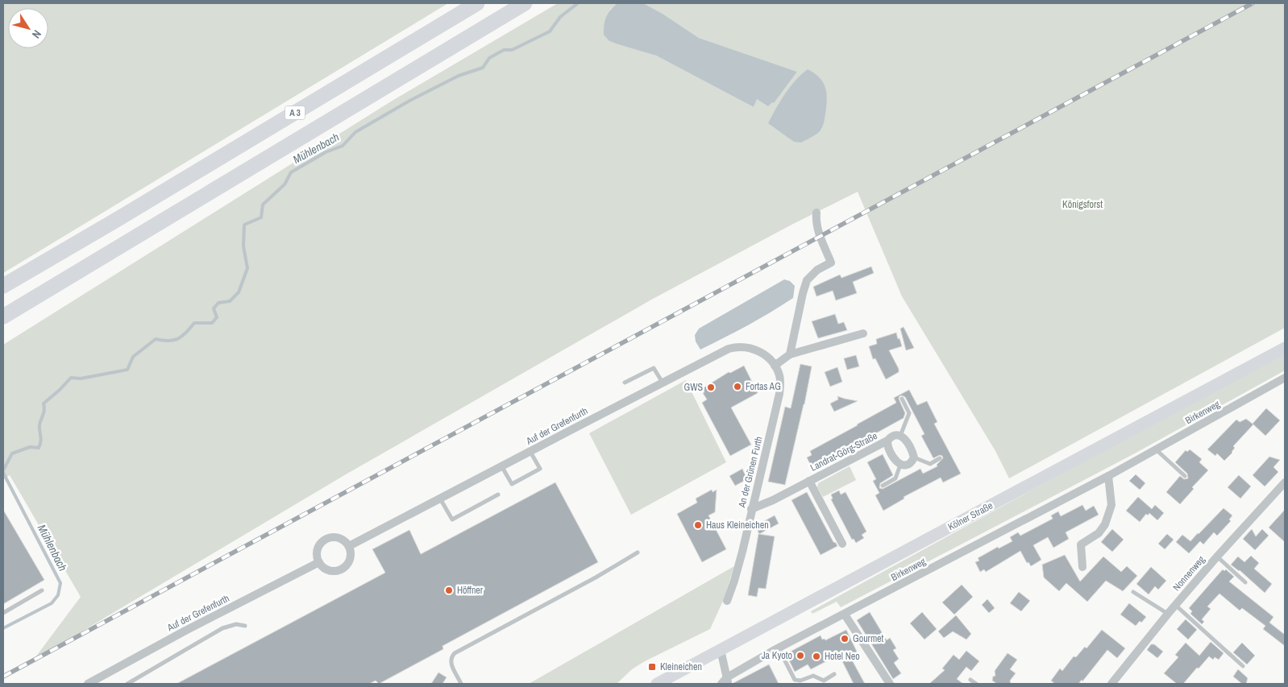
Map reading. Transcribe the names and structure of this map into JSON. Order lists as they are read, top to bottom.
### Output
{
  "streets": {
    "highway": ["A 3"],
    "main road": ["Kölner Straße"],
    "street": [
      "Birkenweg",
      "Auf der Grefenfurth",
      "Landrat-Görg-Straße",
      "An der Grünen Furth",
      "Nonnenweg"
    ]
  },
  "crossings": [
    ["Auf der Grefenfurth", "An der Grünen Furth"],
    ["Landrat-Görg-Straße", "An der Grünen Furth"]
  ],
  "water": ["Mühlenbach"],
  "parks": ["Königsforst"],
  "places": {
    "other": [
      "Fortas AG",
      "GWS",
      "Haus Kleineichen",
      "Höffner",
      "Gourmet",
      "Ja Kyoto",
      "Hotel Neo"
    ],
    "transit": ["Kleineichen"]
  },
  "north": "bottom right"
}
